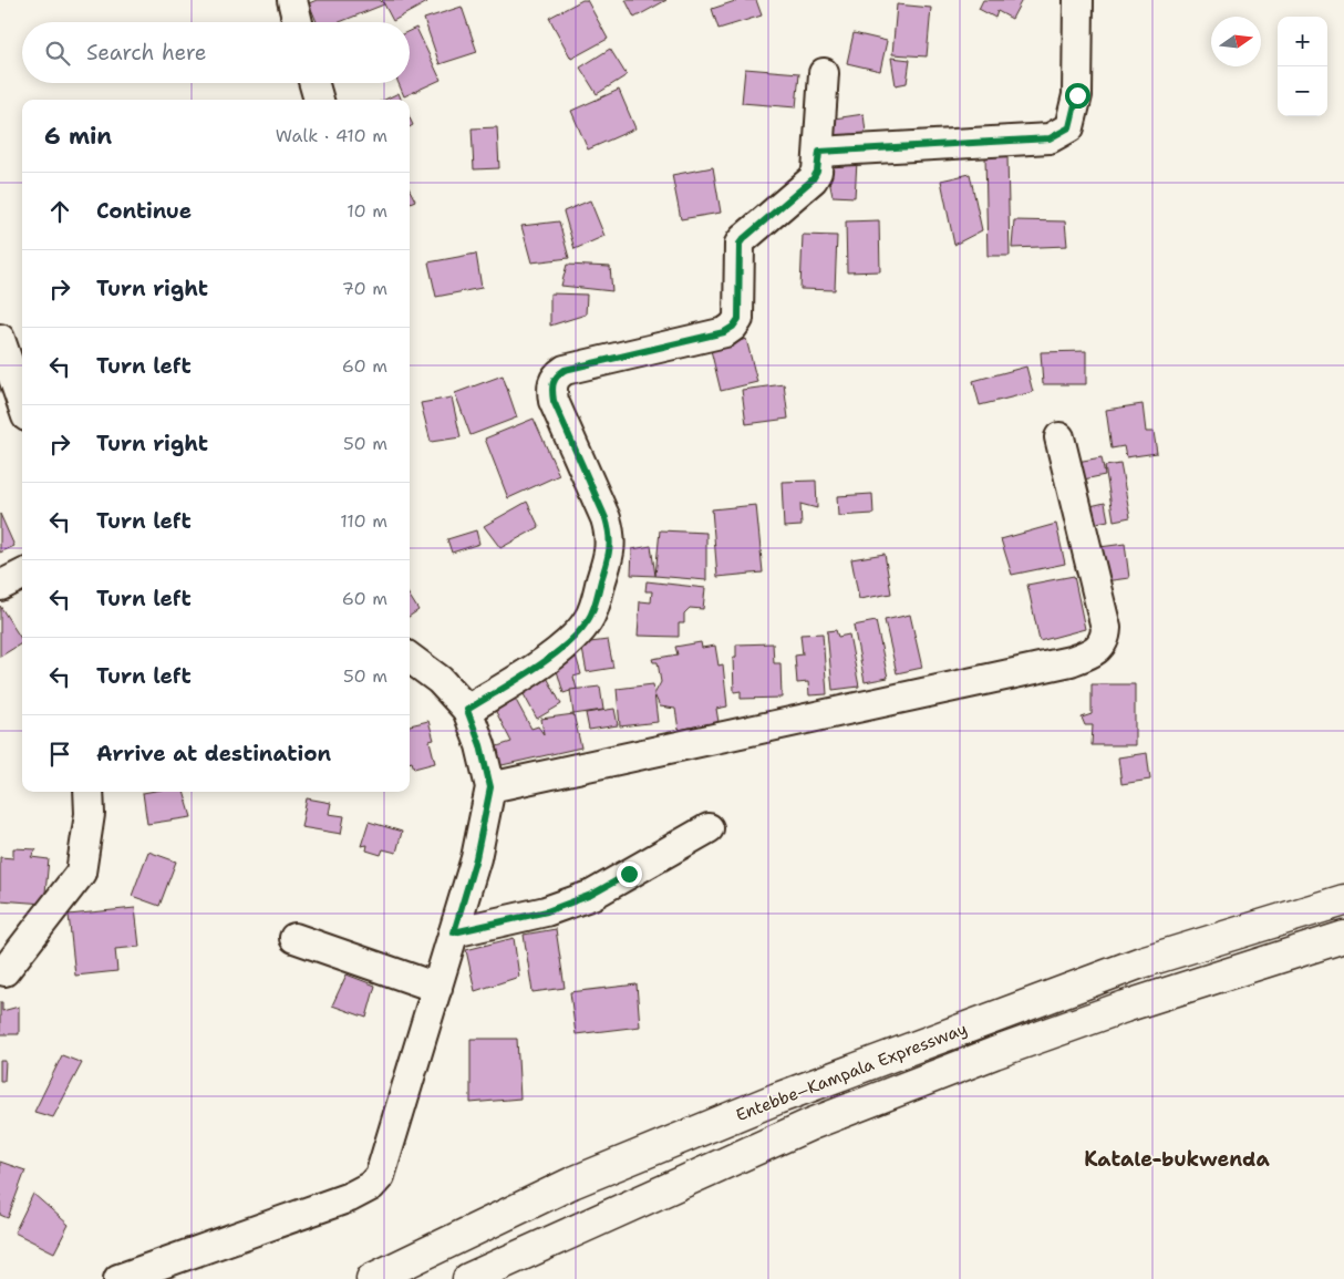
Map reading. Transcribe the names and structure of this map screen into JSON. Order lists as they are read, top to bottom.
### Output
{
  "streets": {
    "highway": ["Entebbe–Kampala Expressway"]
  },
  "districts": ["Katale-bukwenda"],
  "north": "right",
  "page": {
    "map_buttons": ["+", "−"],
    "search": "Search here",
    "heading": ["6 min", "Walk · 410 m"],
    "list": [
      ["Continue", "10 m"],
      ["Turn right", "70 m"],
      ["Turn left", "60 m"],
      ["Turn right", "50 m"],
      ["Turn left", "110 m"],
      ["Turn left", "60 m"],
      ["Turn left", "50 m"],
      "Arrive at destination"
    ]
  }
}
